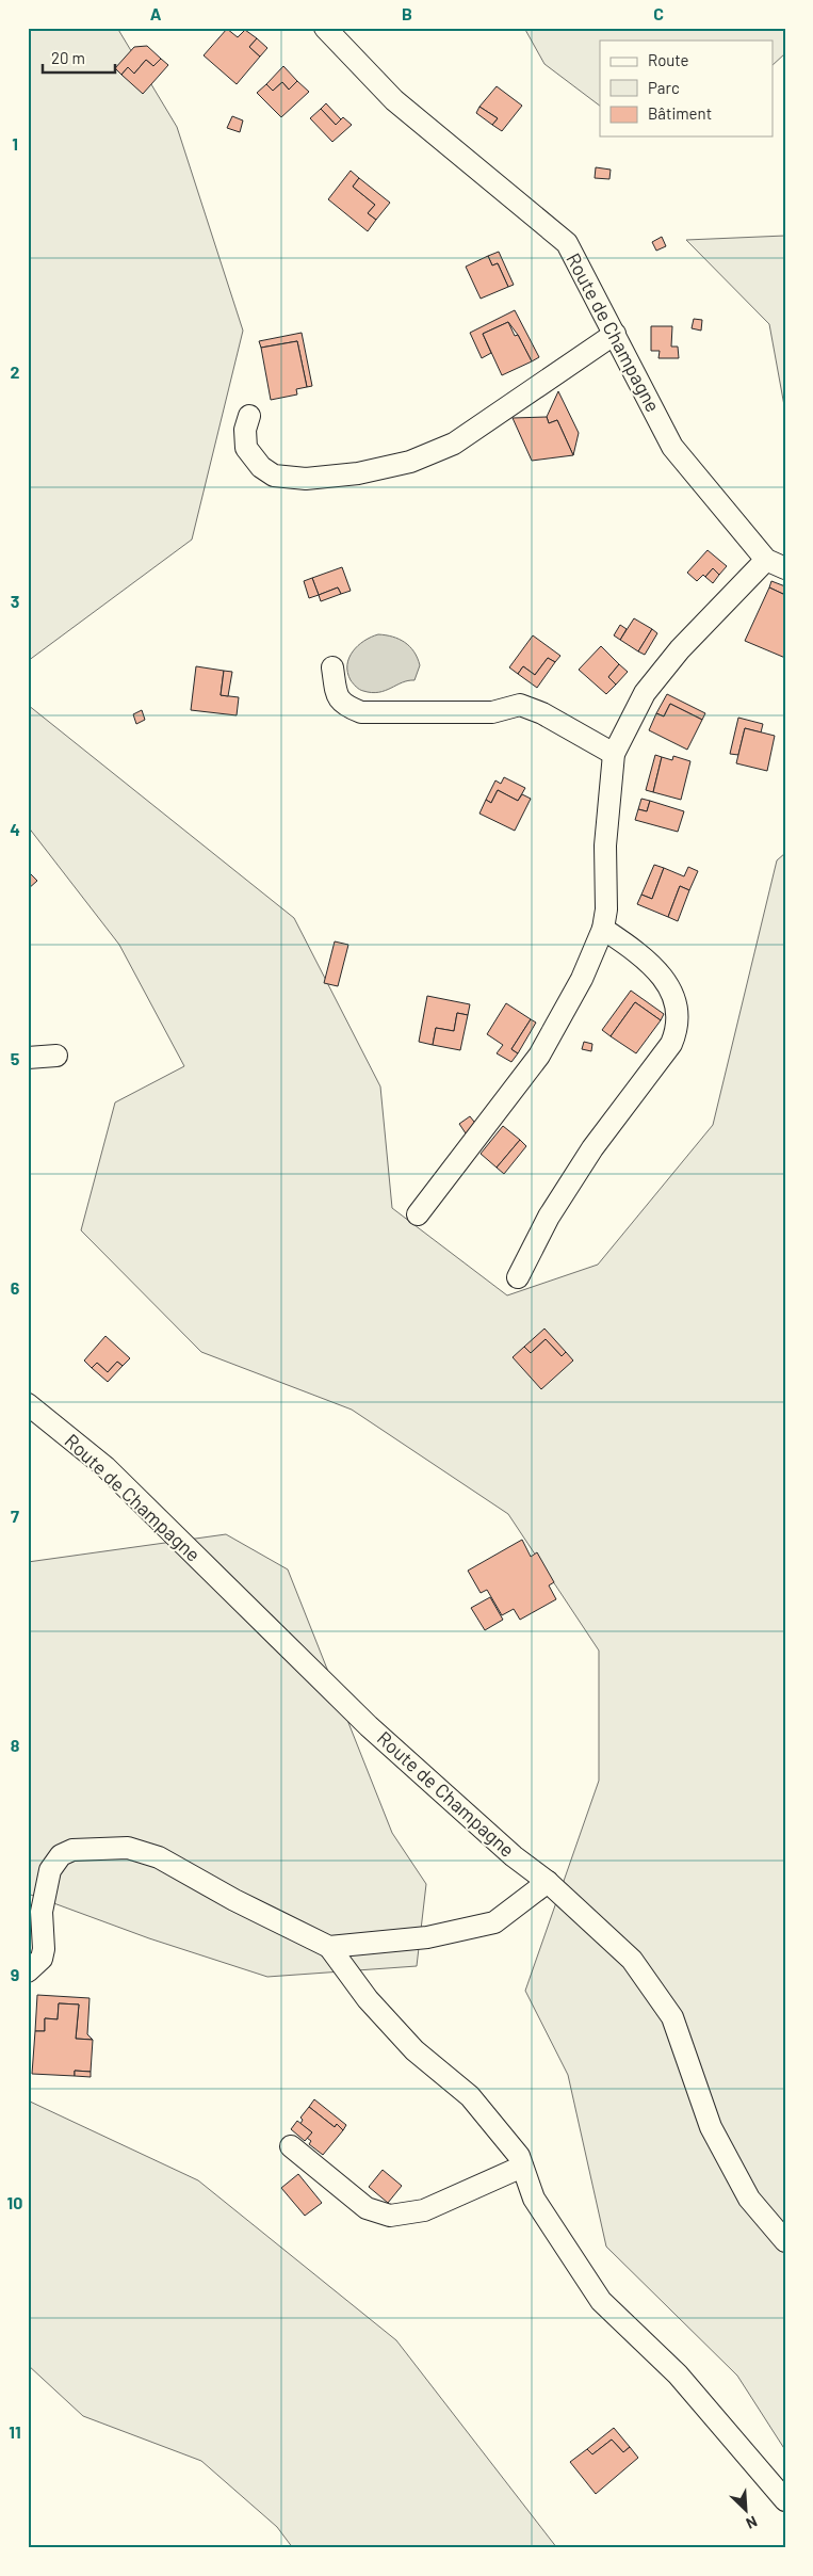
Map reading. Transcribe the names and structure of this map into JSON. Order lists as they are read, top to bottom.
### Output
{
  "streets": {
    "street": ["Route de Champagne"]
  },
  "legend": ["Route", "Parc", "Bâtiment"],
  "scale_bar": "20 m",
  "north": "bottom right",
  "grid": {
    "columns": ["A", "B", "C"],
    "rows": [
      "1",
      "2",
      "3",
      "4",
      "5",
      "6",
      "7",
      "8",
      "9",
      "10",
      "11"
    ]
  }
}
